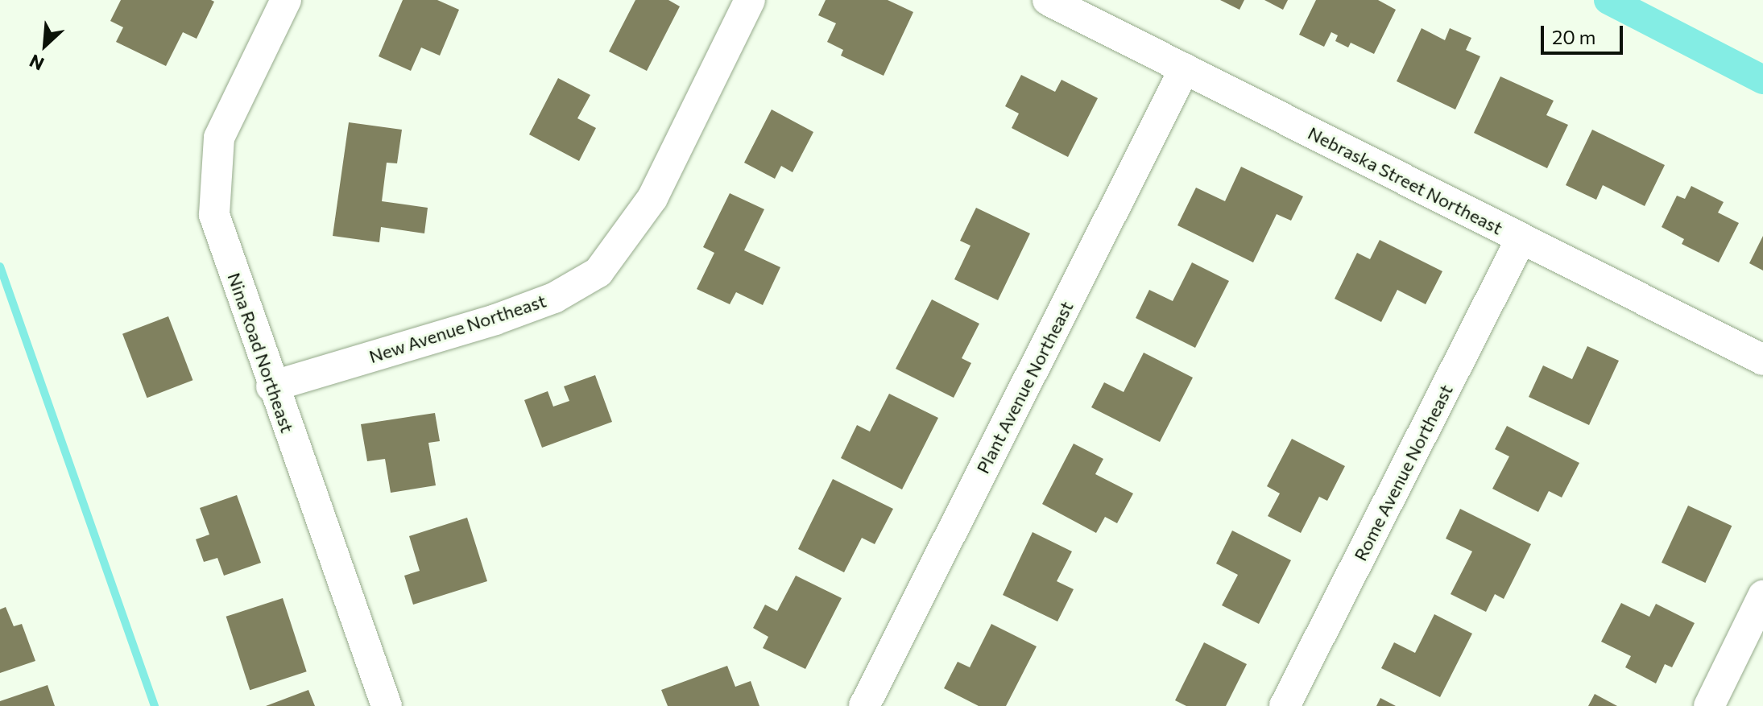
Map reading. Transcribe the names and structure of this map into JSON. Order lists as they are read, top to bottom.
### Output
{
  "streets": {
    "street": [
      "Nebraska Street Northeast",
      "New Avenue Northeast",
      "Nina Road Northeast",
      "Plant Avenue Northeast",
      "Rome Avenue Northeast"
    ]
  },
  "crossings": [
    ["Nebraska Street Northeast", "Plant Avenue Northeast"],
    ["Nebraska Street Northeast", "Rome Avenue Northeast"],
    ["New Avenue Northeast", "Nina Road Northeast"]
  ],
  "scale_bar": "20 m",
  "north": "bottom left"
}
